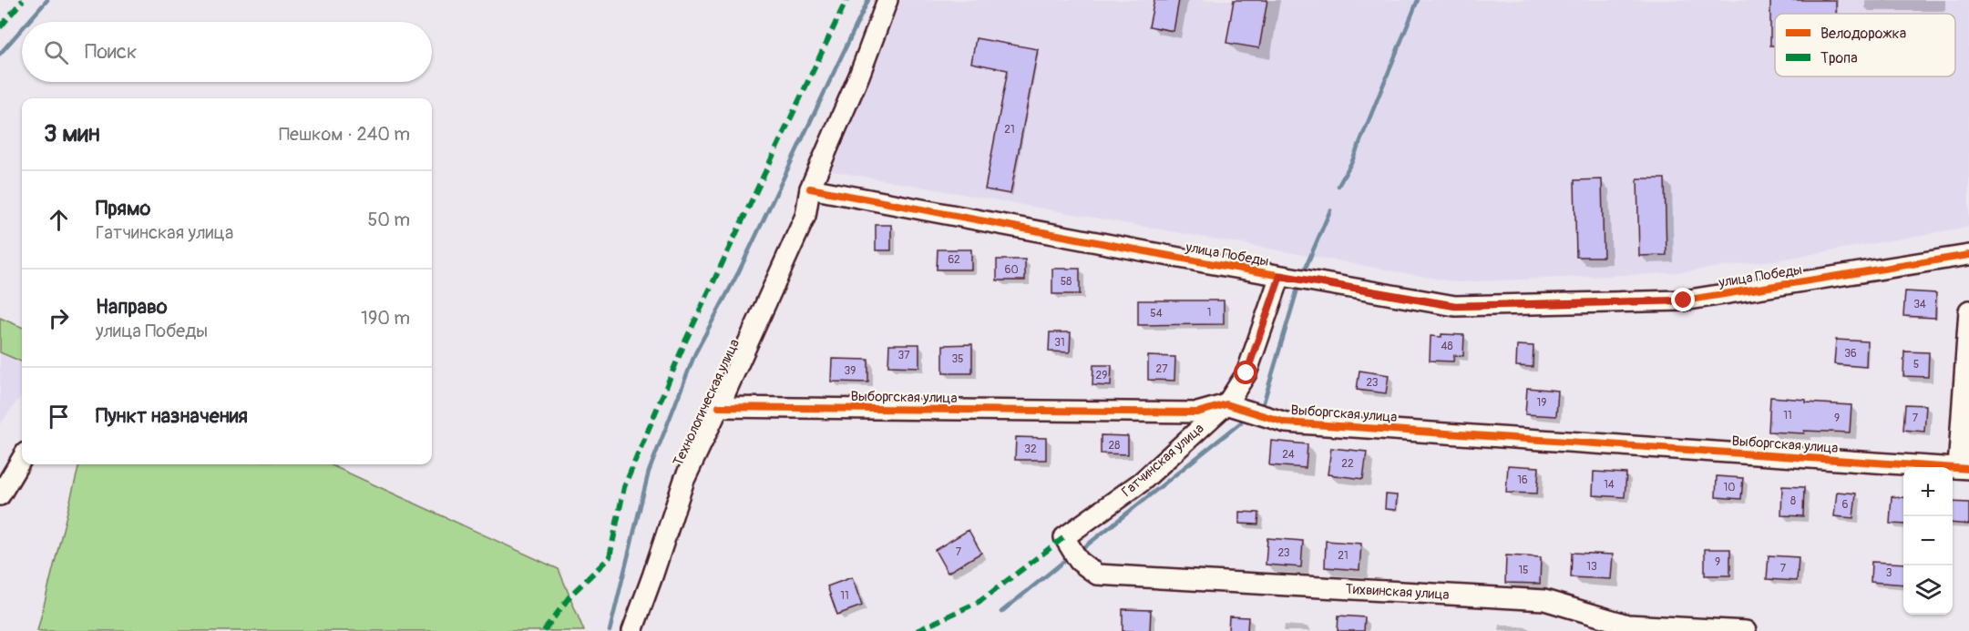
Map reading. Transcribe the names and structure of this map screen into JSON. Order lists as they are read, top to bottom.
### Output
{
  "streets": {
    "street": [
      "улица Победы",
      "Выборгская улица",
      "Технологическая улица",
      "Гатчинская улица",
      "Тихвинская улица"
    ]
  },
  "crossings": [
    ["улица Победы", "Технологическая улица"],
    ["улица Победы", "Гатчинская улица"],
    ["Выборгская улица", "Технологическая улица"],
    ["Выборгская улица", "Гатчинская улица"],
    ["Гатчинская улица", "Тихвинская улица"]
  ],
  "house_numbers": [
    "21",
    "62",
    "60",
    "58",
    "34",
    "1",
    "54",
    "31",
    "48",
    "36",
    "37",
    "35",
    "5",
    "27",
    "39",
    "29",
    "23",
    "19",
    "11",
    "9",
    "7",
    "28",
    "32",
    "24",
    "22",
    "16",
    "14",
    "10",
    "8",
    "6",
    "7",
    "23",
    "21",
    "9",
    "13",
    "7",
    "15",
    "3",
    "11"
  ],
  "legend": ["Велодорожка", "Тропа"],
  "page": {
    "search": "Поиск",
    "heading": ["3 мин", "Пешком · 240 m"],
    "list": [
      ["Прямо", "Гатчинская улица", "50 m"],
      ["Направо", "улица Победы", "190 m"],
      "Пункт назначения"
    ],
    "map_buttons": ["+", "−"]
  }
}
